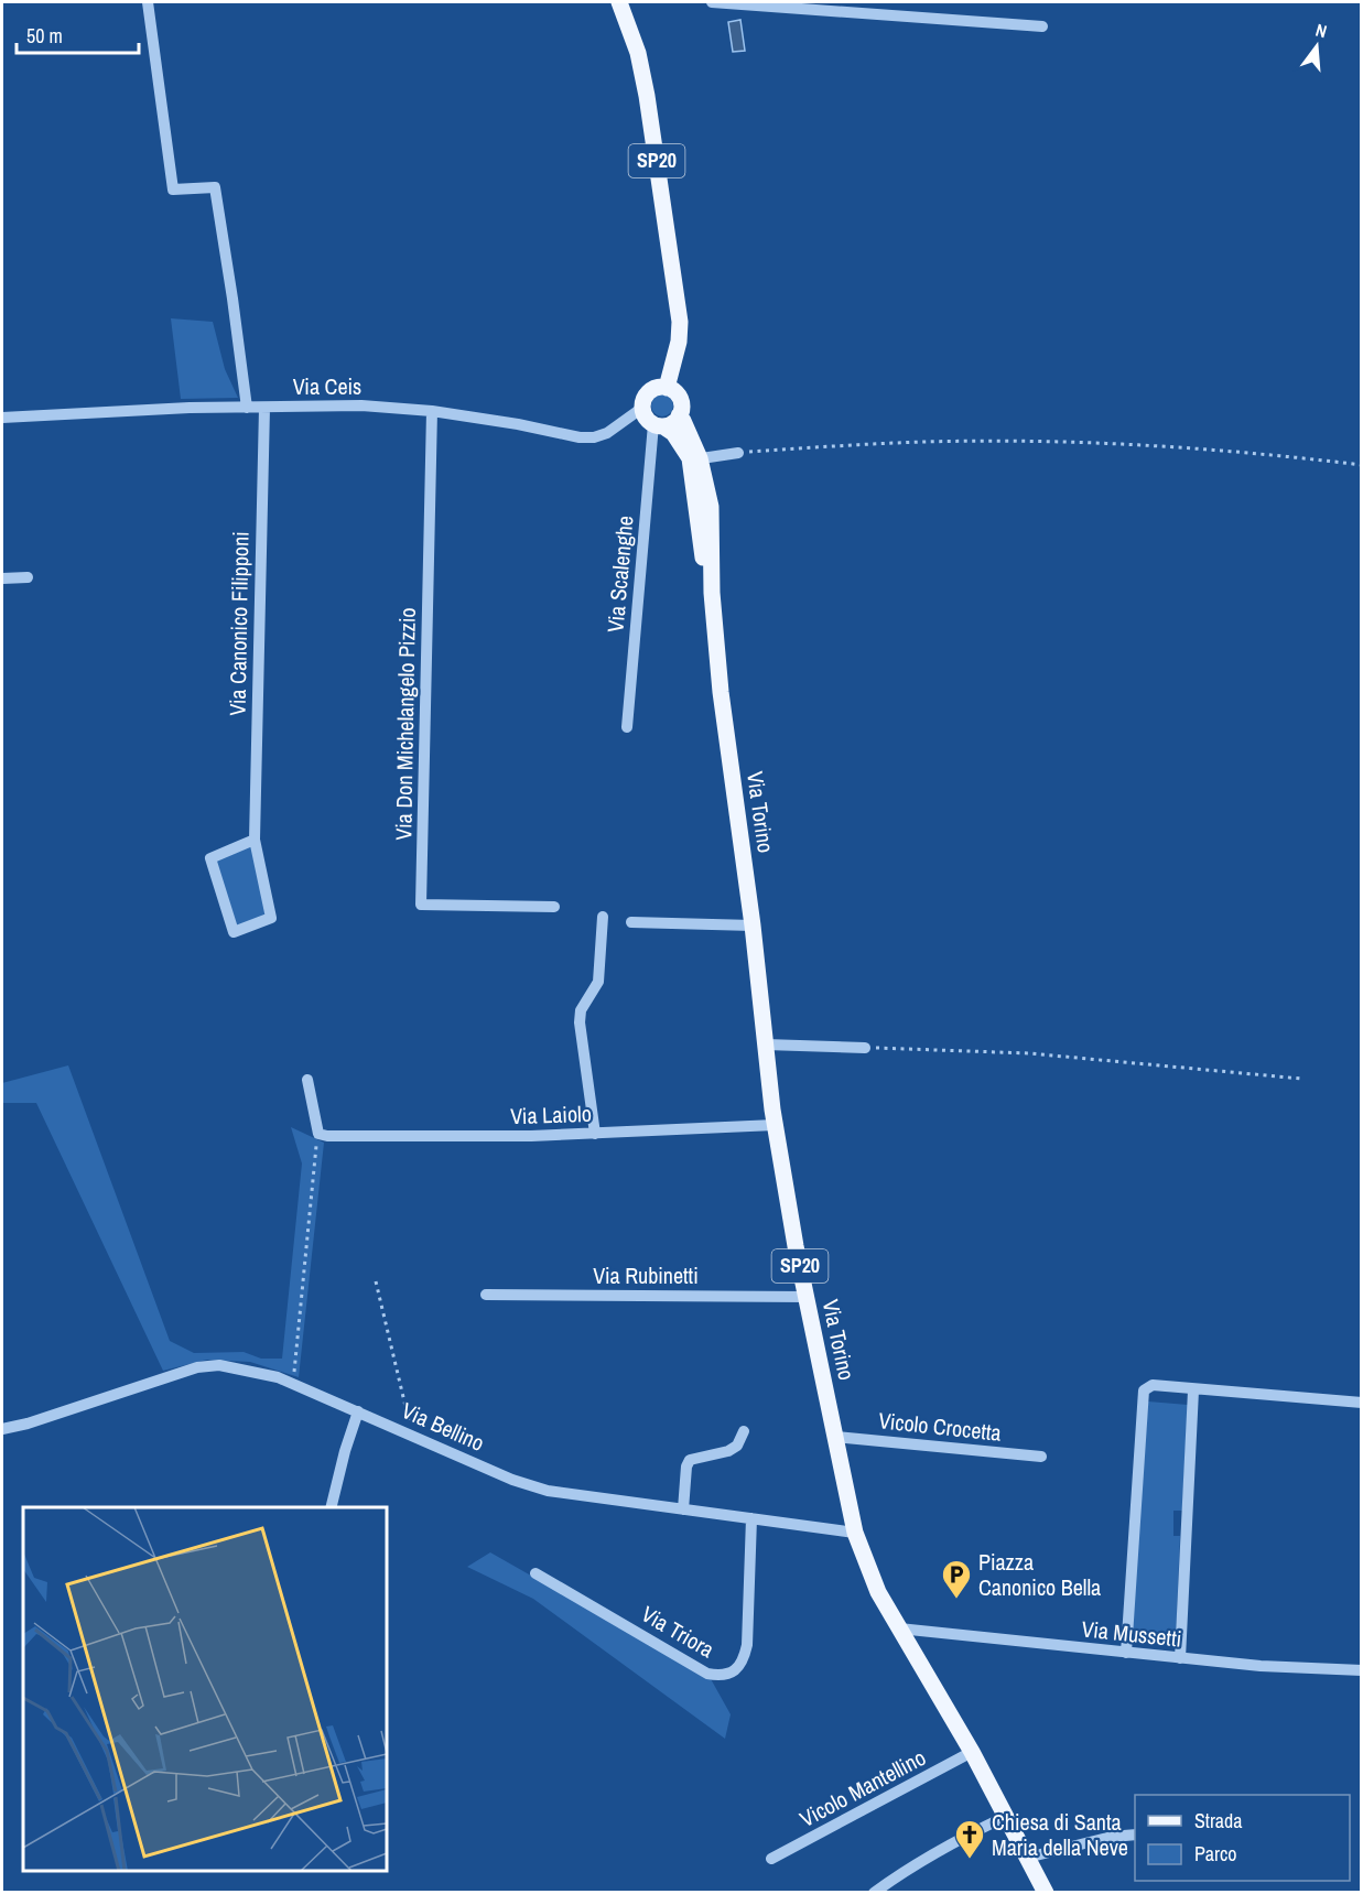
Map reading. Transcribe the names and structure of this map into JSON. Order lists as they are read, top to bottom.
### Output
{
  "streets": {
    "main road": ["SP20", "Via Torino"],
    "street": [
      "Via Ceis",
      "Via Scalenghe",
      "Via Canonico Filipponi",
      "Via Don Michelangelo Pizzio",
      "Via Laiolo",
      "Via Rubinetti",
      "Via Bellino",
      "Vicolo Crocetta",
      "Via Triora",
      "Via Mussetti",
      "Vicolo Mantellino"
    ]
  },
  "crossings": [
    ["SP20", "Via Ceis"],
    ["SP20", "Via Scalenghe"],
    ["SP20", "Via Torino"],
    ["Via Ceis", "Via Scalenghe"],
    ["Via Ceis", "Via Canonico Filipponi"],
    ["Via Ceis", "Via Don Michelangelo Pizzio"],
    ["Via Ceis", "Via Torino"],
    ["Via Scalenghe", "Via Torino"],
    ["Via Torino", "Via Laiolo"],
    ["Via Torino", "Via Rubinetti"],
    ["Via Torino", "Via Bellino"],
    ["Via Torino", "Vicolo Crocetta"],
    ["Via Torino", "Via Mussetti"],
    ["Via Torino", "Vicolo Mantellino"],
    ["Via Bellino", "Via Triora"]
  ],
  "places": {
    "parking": ["Piazza Canonico Bella"],
    "church": ["Chiesa di Santa Maria della Neve"]
  },
  "legend": ["Strada", "Parco"],
  "scale_bar": "50 m",
  "north": "top"
}
